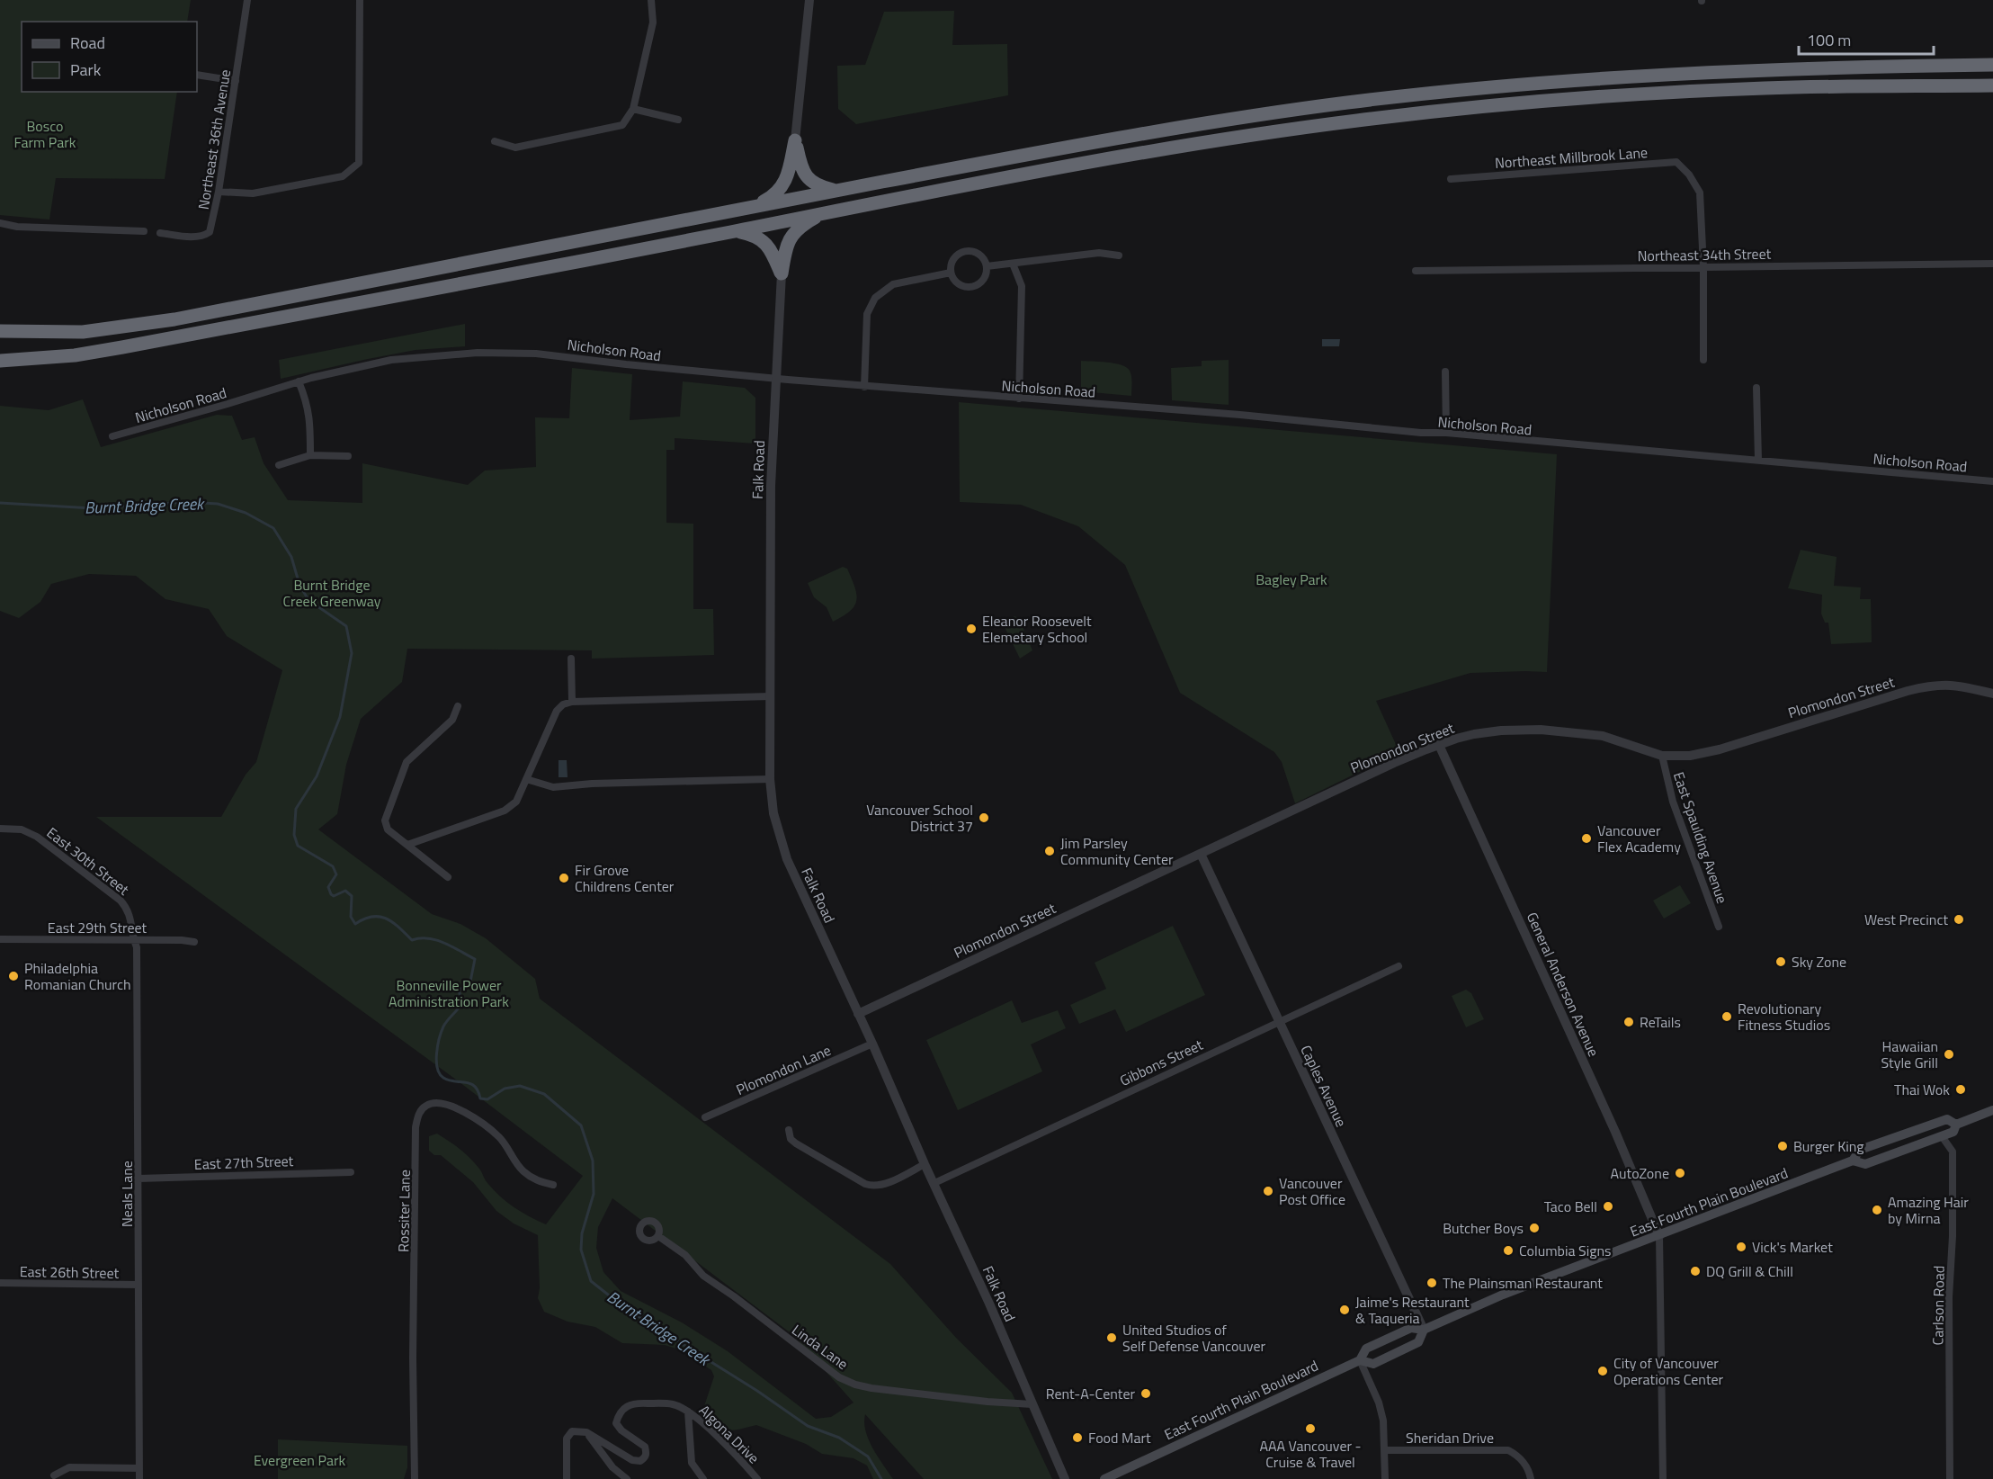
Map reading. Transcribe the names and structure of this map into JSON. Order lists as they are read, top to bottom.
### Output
{
  "streets": {
    "main road": ["East Fourth Plain Boulevard"],
    "street": [
      "Northeast 36th Avenue",
      "Northeast Millbrook Lane",
      "Northeast 34th Street",
      "Nicholson Road",
      "Falk Road",
      "Plomondon Street",
      "East Spaulding Avenue",
      "East 30th Street",
      "East 29th Street",
      "General Anderson Avenue",
      "Gibbons Street",
      "Plomondon Lane",
      "Caples Avenue",
      "East 27th Street",
      "Neals Lane",
      "Rossiter Lane",
      "East 26th Street",
      "Carlson Road",
      "Linda Lane",
      "Algona Drive",
      "Sheridan Drive"
    ]
  },
  "crossings": [
    ["Northeast Millbrook Lane", "Northeast 34th Street"],
    ["Nicholson Road", "Falk Road"],
    ["Falk Road", "Plomondon Street"],
    ["Falk Road", "Gibbons Street"],
    ["Falk Road", "Plomondon Lane"],
    ["Falk Road", "Linda Lane"],
    ["Plomondon Street", "East Spaulding Avenue"],
    ["Plomondon Street", "General Anderson Avenue"],
    ["Plomondon Street", "Caples Avenue"],
    ["East 30th Street", "Neals Lane"],
    ["East 29th Street", "Neals Lane"],
    ["General Anderson Avenue", "East Fourth Plain Boulevard"],
    ["Gibbons Street", "Caples Avenue"],
    ["Caples Avenue", "East Fourth Plain Boulevard"],
    ["East 27th Street", "Neals Lane"],
    ["Neals Lane", "East 26th Street"],
    ["East Fourth Plain Boulevard", "Carlson Road"]
  ],
  "water": ["Burnt Bridge Creek"],
  "parks": [
    "Bosco Farm Park",
    "Bagley Park",
    "Burnt Bridge Creek Greenway",
    "Bonneville Power Administration Park",
    "Evergreen Park"
  ],
  "places": [
    "Eleanor Roosevelt Elemetary School",
    "Vancouver School District 37",
    "Vancouver Flex Academy",
    "Jim Parsley Community Center",
    "Fir Grove Childrens Center",
    "West Precinct",
    "Sky Zone",
    "Philadelphia Romanian Church",
    "Revolutionary Fitness Studios",
    "ReTails",
    "Hawaiian Style Grill",
    "Thai Wok",
    "Burger King",
    "AutoZone",
    "Vancouver Post Office",
    "Taco Bell",
    "Amazing Hair by Mirna",
    "Butcher Boys",
    "Vick's Market",
    "Columbia Signs",
    "DQ Grill & Chill",
    "The Plainsman Restaurant",
    "Jaime's Restaurant & Taqueria",
    "United Studios of Self Defense Vancouver",
    "City of Vancouver Operations Center",
    "Rent-A-Center",
    "AAA Vancouver - Cruise & Travel",
    "Food Mart"
  ],
  "legend": ["Road", "Park"],
  "scale_bar": "100 m"
}
